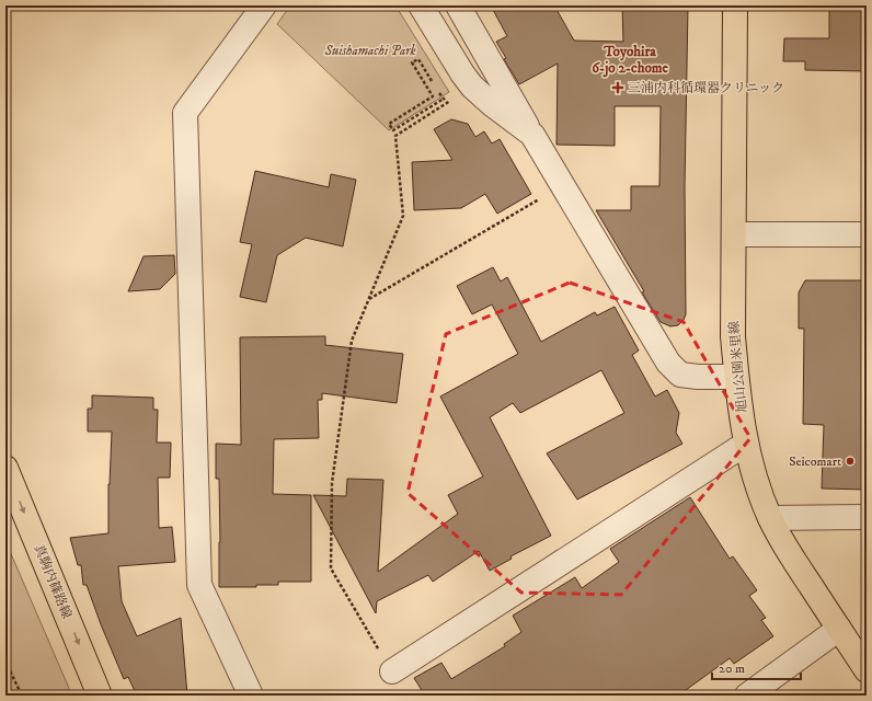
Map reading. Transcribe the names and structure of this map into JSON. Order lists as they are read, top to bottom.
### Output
{
  "streets": {
    "main road": ["旭山公園米里線", "真駒内篠路線"]
  },
  "one_way": ["真駒内篠路線"],
  "districts": ["Toyohira 6-jo 2-chome"],
  "parks": ["Suishamachi Park"],
  "places": {
    "health": ["三浦内科循環器クリニック"],
    "other": ["Seicomart"]
  },
  "scale_bar": "20 m"
}
